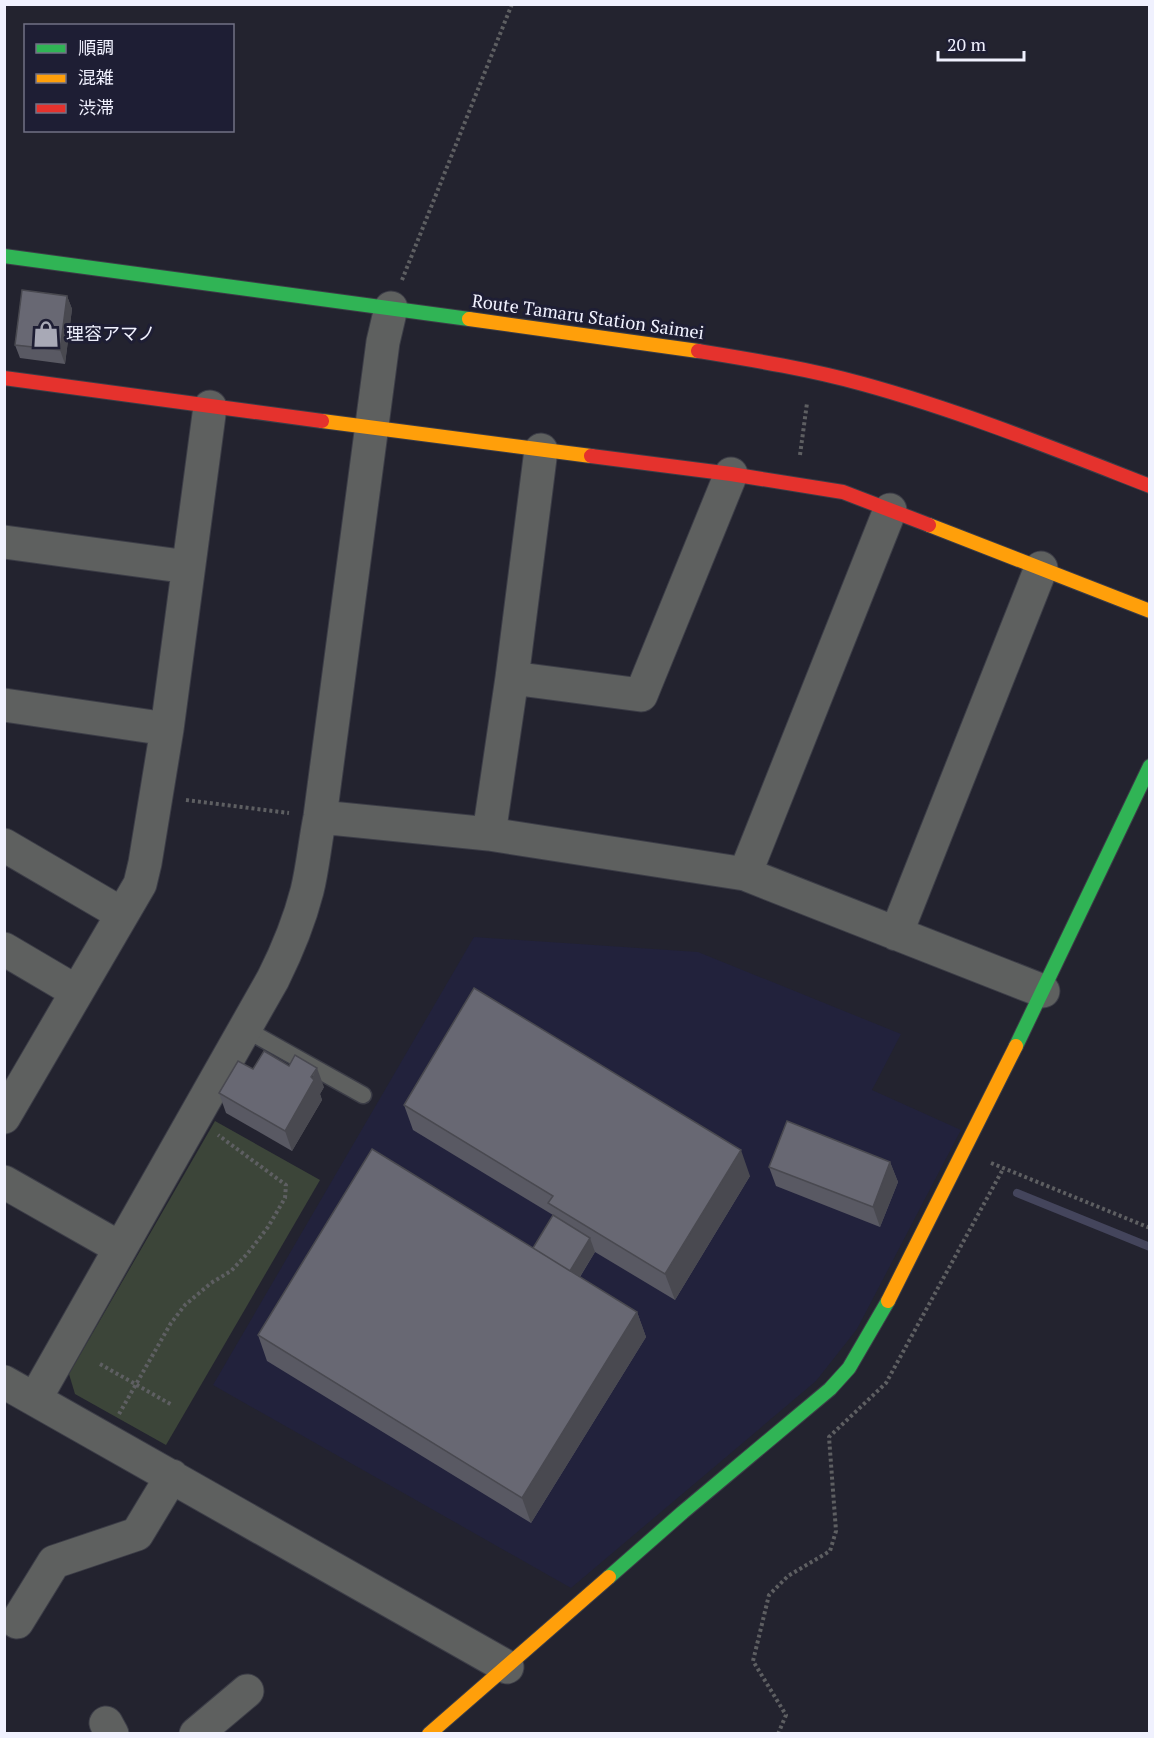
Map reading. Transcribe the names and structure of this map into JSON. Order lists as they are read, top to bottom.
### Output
{
  "streets": {
    "street": ["Route Tamaru Station Saimei"]
  },
  "places": {
    "shop": ["理容アマノ"]
  },
  "legend": ["順調", "混雑", "渋滞"],
  "scale_bar": "20 m"
}
